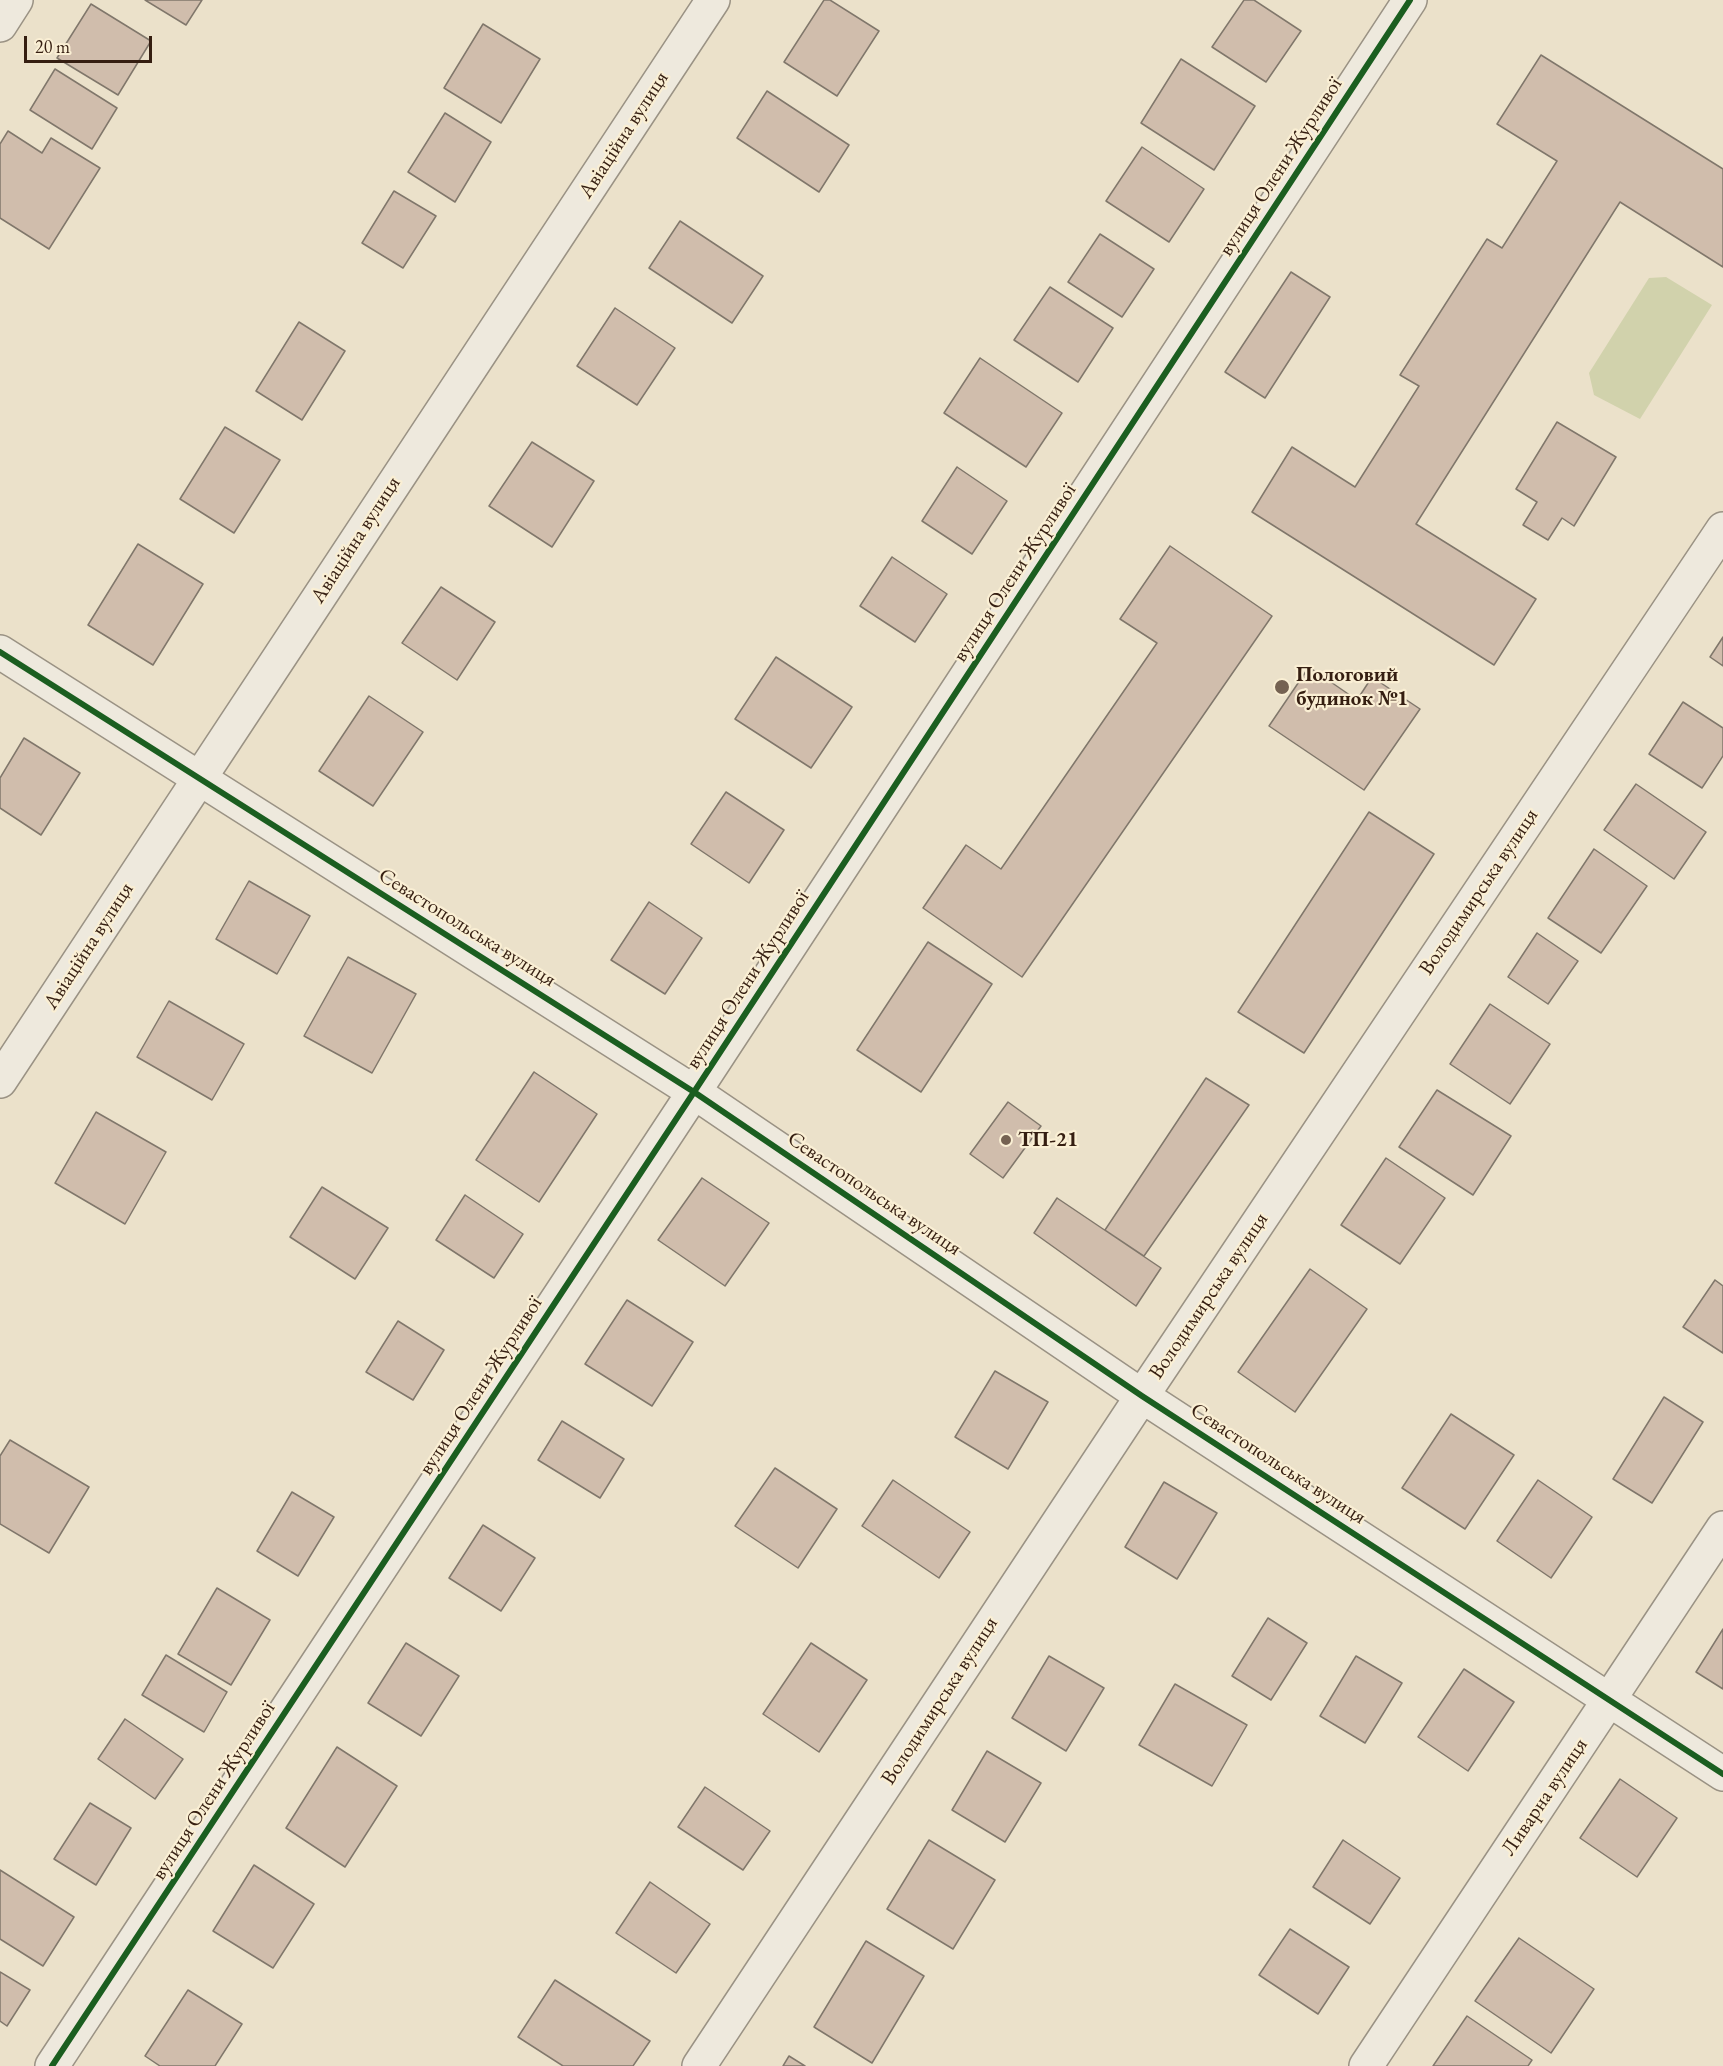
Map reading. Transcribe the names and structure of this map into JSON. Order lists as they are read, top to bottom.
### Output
{
  "streets": {
    "street": [
      "Авіаційна вулиця",
      "вулиця Олени Журливої",
      "Володимирська вулиця",
      "Севастопольська вулиця",
      "Ливарна вулиця"
    ]
  },
  "crossings": [
    ["Авіаційна вулиця", "Севастопольська вулиця"],
    ["вулиця Олени Журливої", "Севастопольська вулиця"],
    ["Володимирська вулиця", "Севастопольська вулиця"],
    ["Севастопольська вулиця", "Ливарна вулиця"]
  ],
  "places": ["Пологовий будинок №1", "ТП-21"],
  "scale_bar": "20 m"
}
